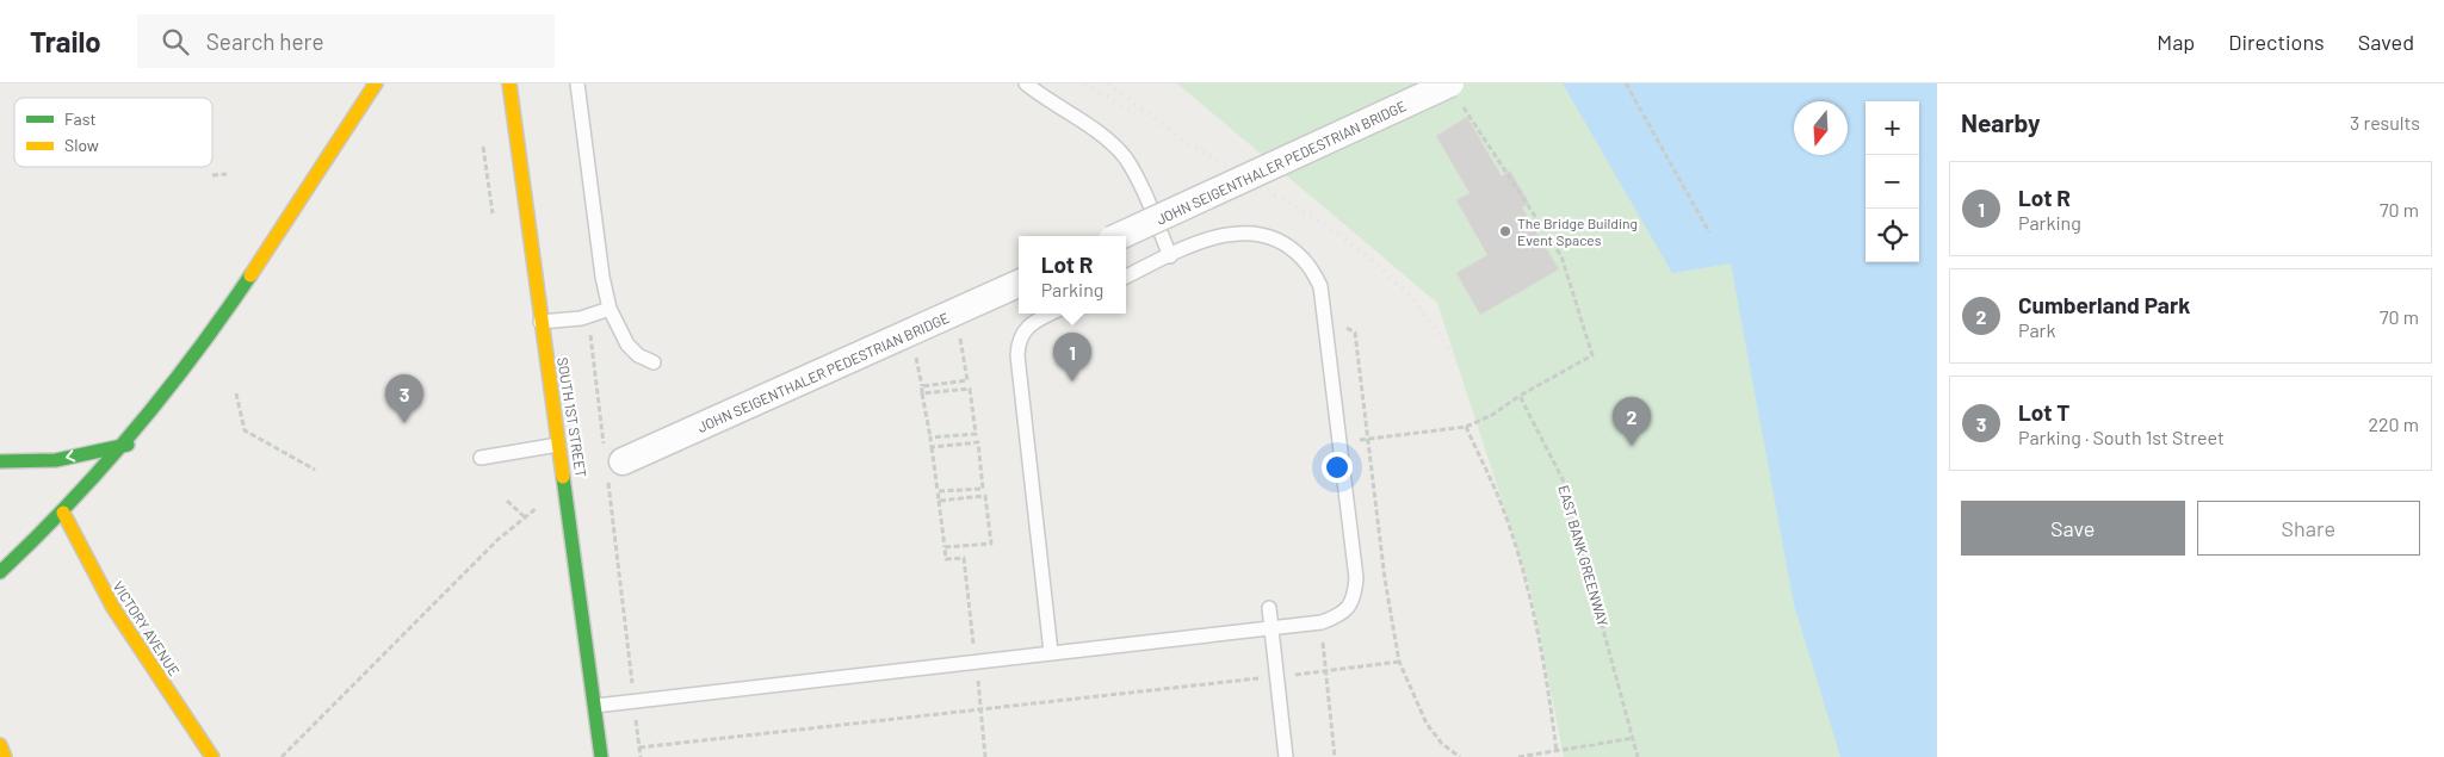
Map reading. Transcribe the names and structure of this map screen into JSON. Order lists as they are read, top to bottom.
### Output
{
  "streets": {
    "street": ["JOHN SEIGENTHALER PEDESTRIAN BRIDGE", "SOUTH 1ST STREET", "VICTORY AVENUE"],
    "path": ["EAST BANK GREENWAY"]
  },
  "places": ["The Bridge Building Event Spaces"],
  "legend": ["Fast", "Slow"],
  "north": "bottom",
  "page": {
    "header": "Trailo",
    "search": "Search here",
    "nav": ["Map", "Directions", "Saved"],
    "heading": ["Nearby", "3 results"],
    "map_buttons": ["+", "−"],
    "list": [
      {
        "mark": "1",
        "name": "Lot R",
        "note": "Parking",
        "value": "70 m"
      },
      {
        "mark": "2",
        "name": "Cumberland Park",
        "note": "Park",
        "value": "70 m"
      },
      {
        "mark": "3",
        "name": "Lot T",
        "note": "Parking · South 1st Street",
        "value": "220 m"
      }
    ],
    "popup": ["Lot R", "Parking"],
    "pins": ["1", "3", "2"],
    "buttons": ["Save", "Share"]
  }
}
